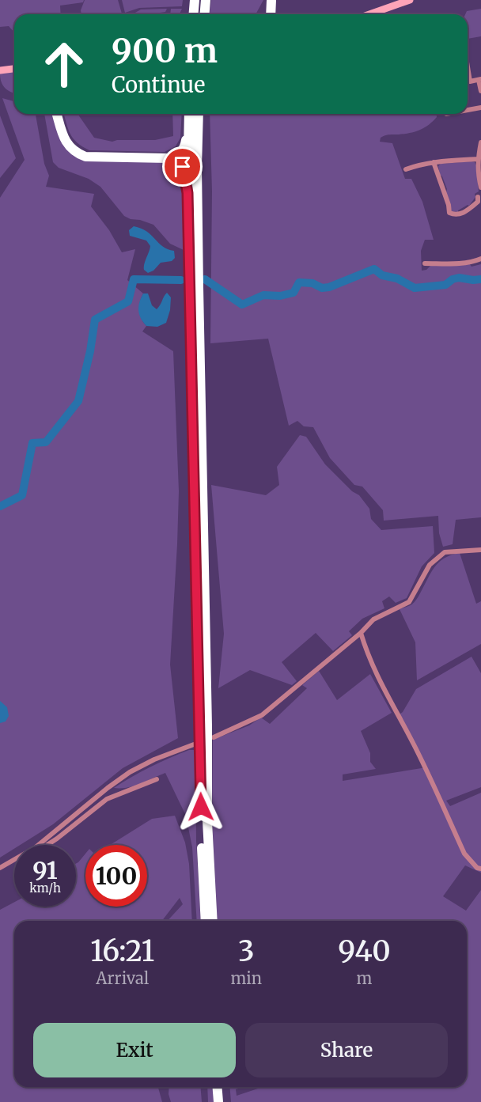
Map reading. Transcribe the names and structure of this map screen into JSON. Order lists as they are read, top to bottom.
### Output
{
  "page": {
    "turn": ["900 m", "Continue"],
    "speed": "91 km/h",
    "limit": "100",
    "eta": [
      "16:21",
      "Arrival",
      "3",
      "min",
      "940",
      "m"
    ],
    "buttons": ["Exit", "Share"]
  }
}
